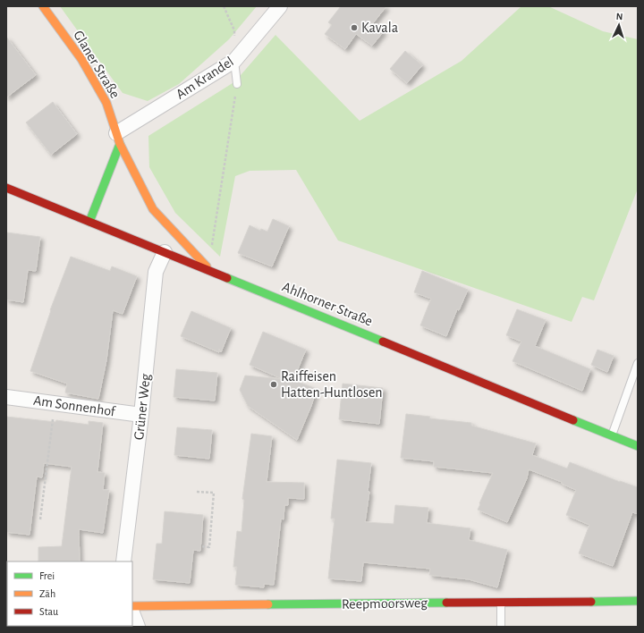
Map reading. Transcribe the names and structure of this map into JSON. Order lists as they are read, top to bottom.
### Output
{
  "streets": {
    "street": [
      "Glaner Straße",
      "Am Krandel",
      "Ahlhorner Straße",
      "Am Sonnenhof",
      "Grüner Weg",
      "Reepmoorsweg"
    ]
  },
  "crossings": [
    ["Glaner Straße", "Am Krandel"],
    ["Glaner Straße", "Ahlhorner Straße"],
    ["Ahlhorner Straße", "Grüner Weg"],
    ["Am Sonnenhof", "Grüner Weg"]
  ],
  "places": ["Kavala", "Raiffeisen Hatten-Huntlosen"],
  "legend": ["Frei", "Zäh", "Stau"],
  "north": "top"
}
